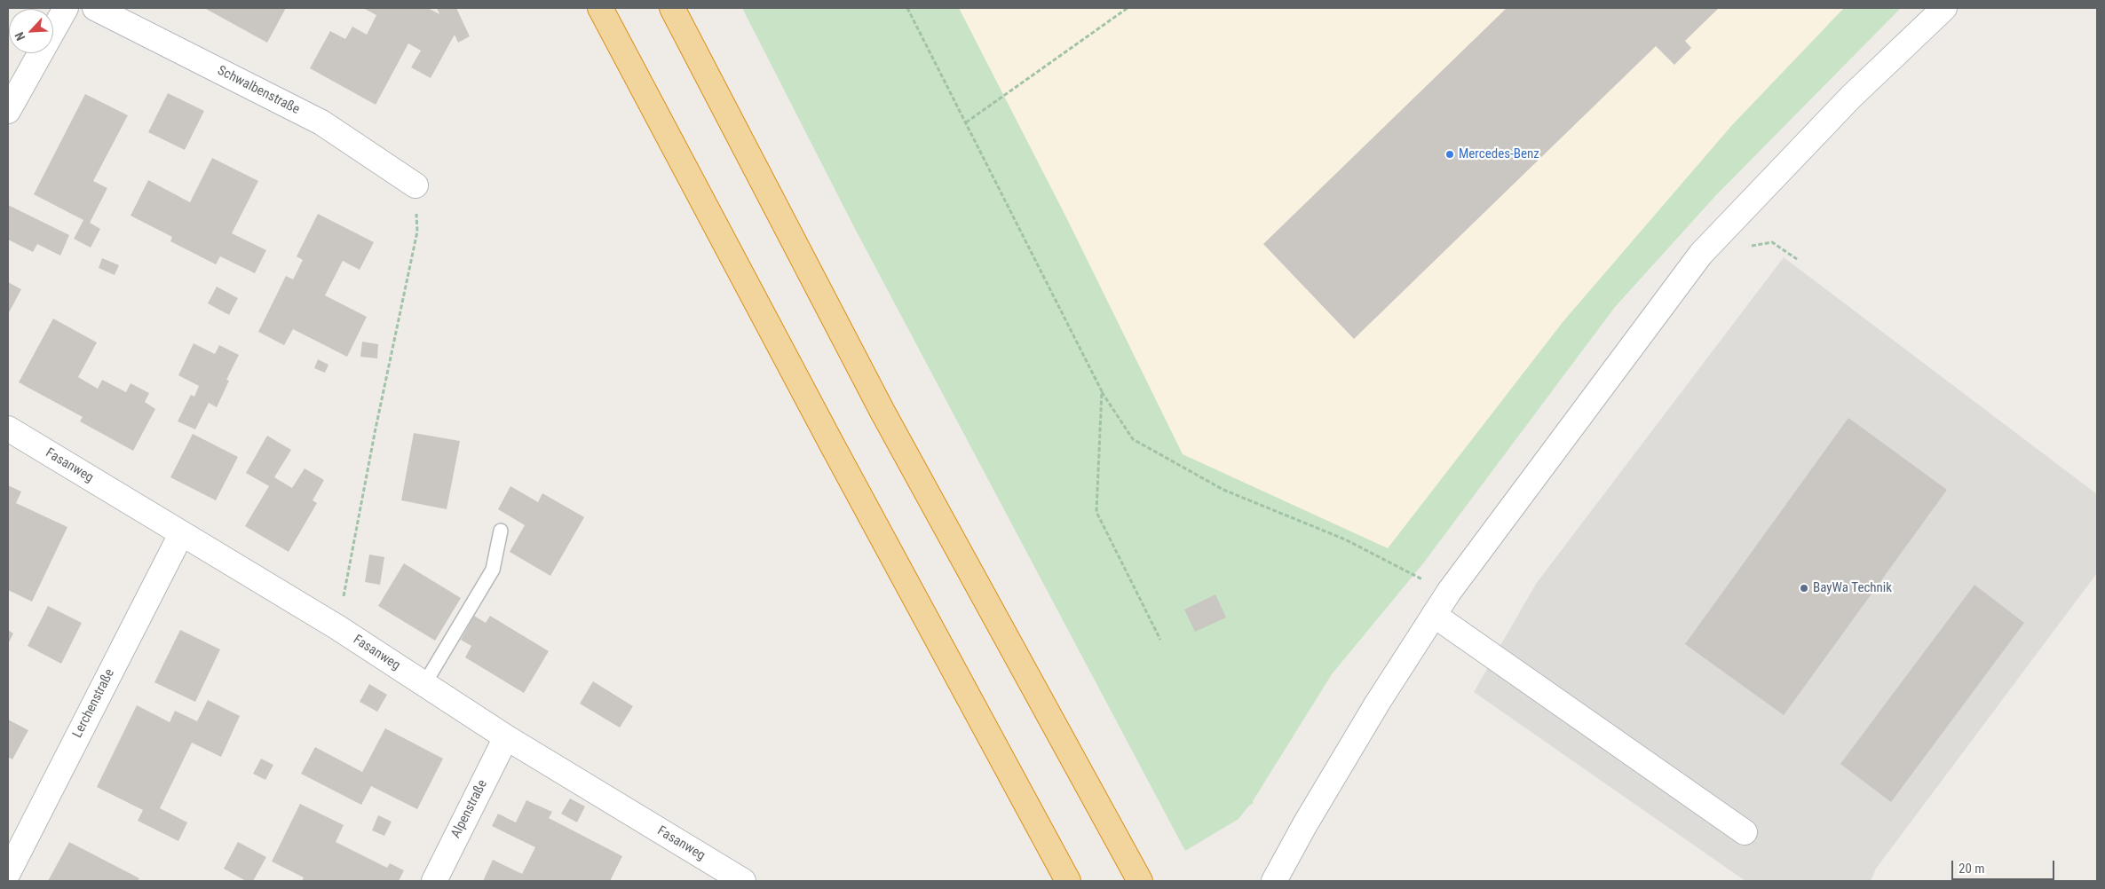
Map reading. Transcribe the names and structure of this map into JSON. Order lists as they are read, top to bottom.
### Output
{
  "streets": {
    "street": [
      "Schwalbenstraße",
      "Fasanweg",
      "Lerchenstraße",
      "Alpenstraße"
    ]
  },
  "crossings": [
    ["Fasanweg", "Lerchenstraße"],
    ["Fasanweg", "Alpenstraße"]
  ],
  "places": ["Mercedes-Benz", "BayWa Technik"],
  "scale_bar": "20 m",
  "north": "bottom left"
}
